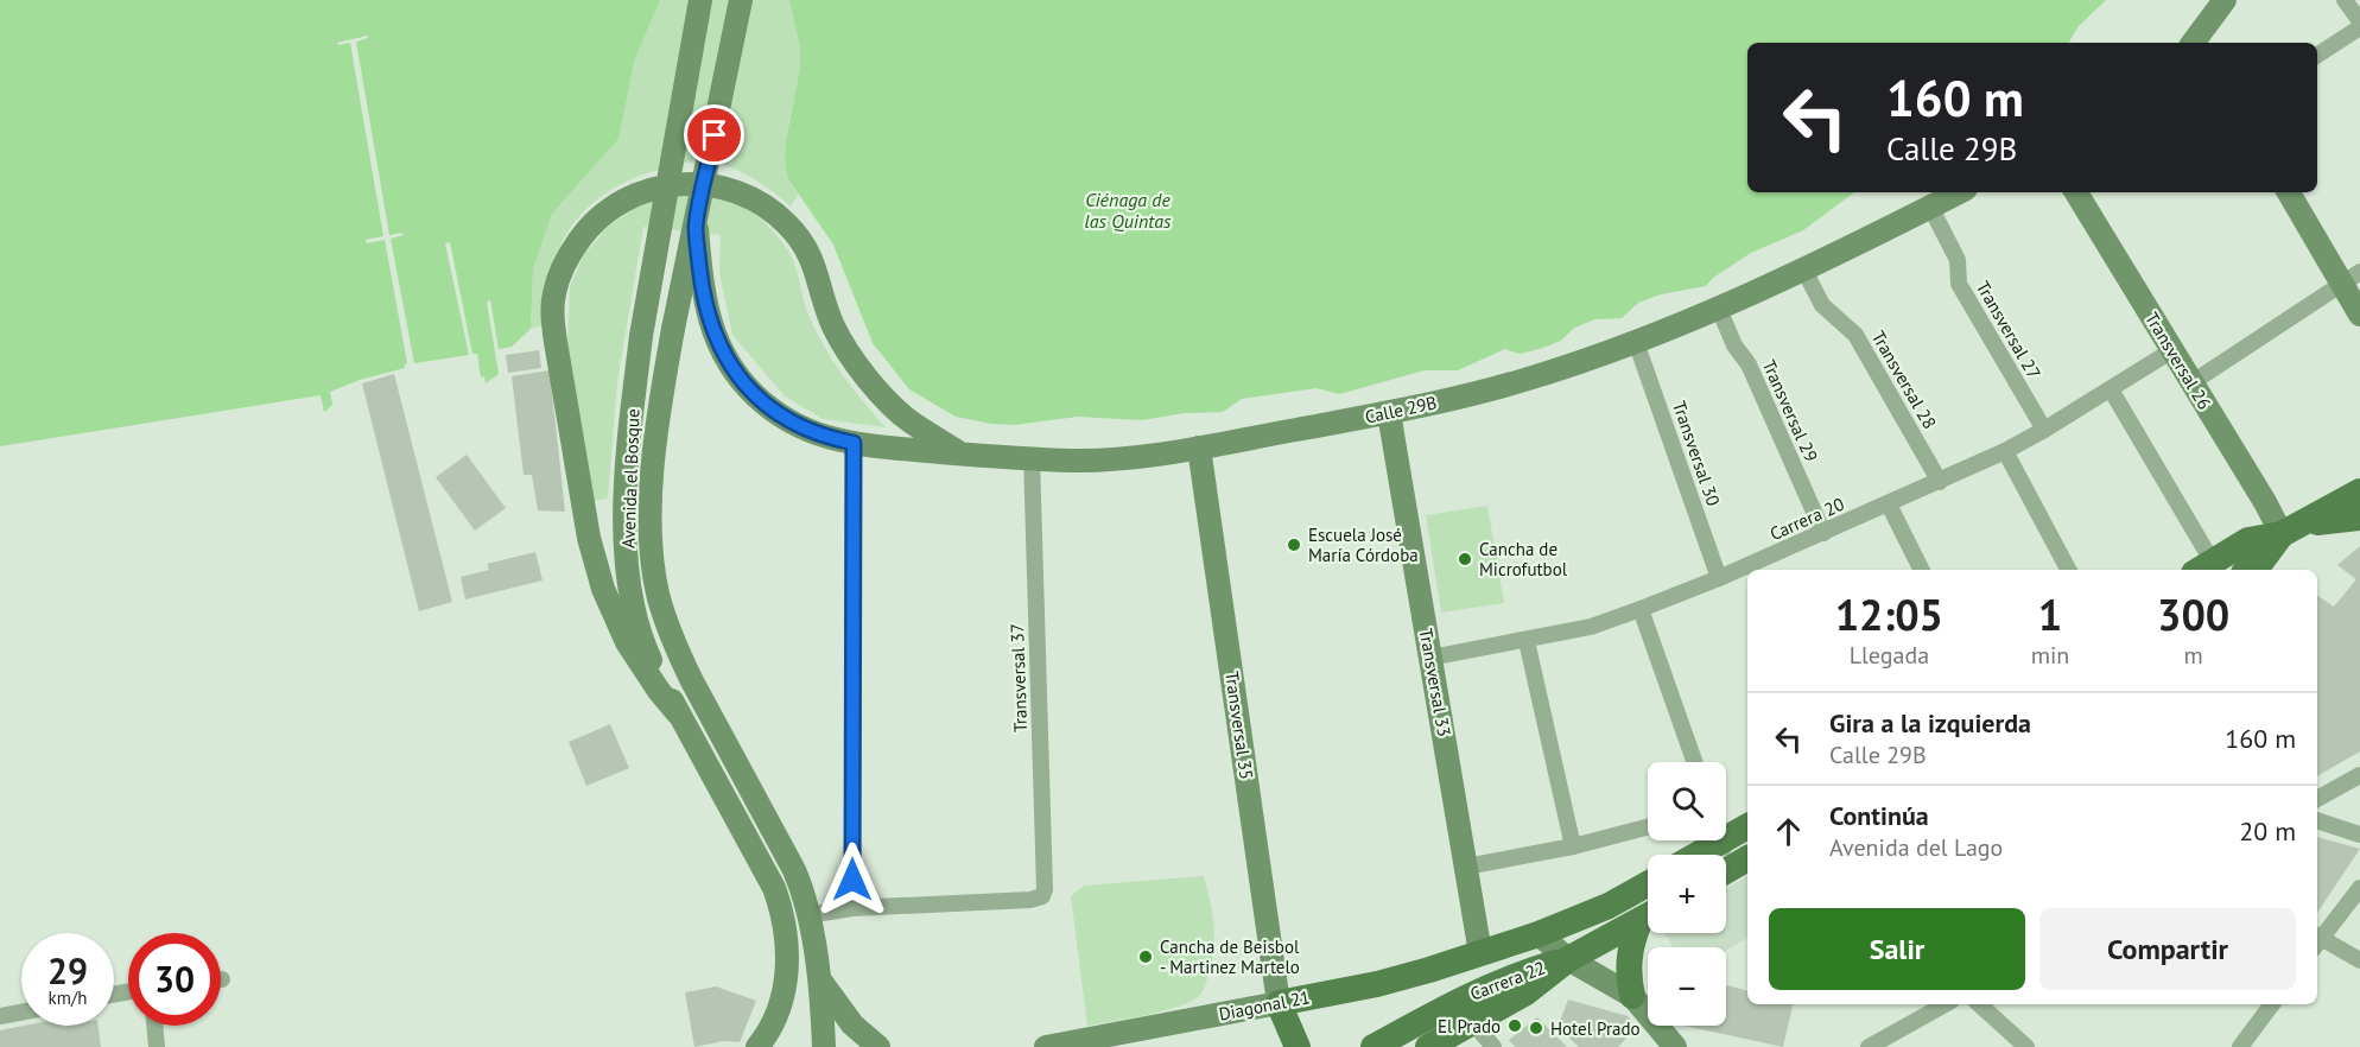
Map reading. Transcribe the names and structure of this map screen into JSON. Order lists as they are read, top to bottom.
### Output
{
  "streets": {
    "main road": [
      "Transversal 26",
      "Calle 29B",
      "Avenida el Bosque",
      "Transversal 33",
      "Transversal 35",
      "Carrera 22",
      "Diagonal 21"
    ],
    "street": [
      "Transversal 27",
      "Transversal 28",
      "Transversal 29",
      "Transversal 30",
      "Carrera 20",
      "Transversal 37"
    ]
  },
  "crossings": [
    ["Transversal 27", "Calle 29B"],
    ["Transversal 27", "Carrera 20"],
    ["Transversal 26", "Carrera 20"],
    ["Transversal 28", "Calle 29B"],
    ["Transversal 28", "Carrera 20"],
    ["Calle 29B", "Transversal 29"],
    ["Calle 29B", "Transversal 30"],
    ["Calle 29B", "Avenida el Bosque"],
    ["Calle 29B", "Transversal 37"],
    ["Calle 29B", "Transversal 33"],
    ["Calle 29B", "Transversal 35"],
    ["Transversal 29", "Carrera 20"],
    ["Transversal 30", "Carrera 20"],
    ["Carrera 20", "Transversal 33"],
    ["Transversal 33", "Carrera 22"],
    ["Transversal 33", "Diagonal 21"],
    ["Transversal 35", "Diagonal 21"],
    ["Carrera 22", "Diagonal 21"]
  ],
  "water": ["Ciénaga de las Quintas"],
  "places": [
    "Escuela José María Córdoba",
    "Cancha de Microfutbol",
    "Cancha de Beisbol - Martinez Martelo",
    "El Prado",
    "Hotel Prado"
  ],
  "page": {
    "turn": ["160 m", "Calle 29B"],
    "eta": [
      "12:05",
      "Llegada",
      "1",
      "min",
      "300",
      "m"
    ],
    "list": [
      {
        "name": "Gira a la izquierda",
        "note": "Calle 29B",
        "value": "160 m"
      },
      {
        "name": "Continúa",
        "note": "Avenida del Lago",
        "value": "20 m"
      }
    ],
    "map_buttons": ["+", "−"],
    "buttons": ["Salir", "Compartir"],
    "speed": "29 km/h",
    "limit": "30"
  }
}
